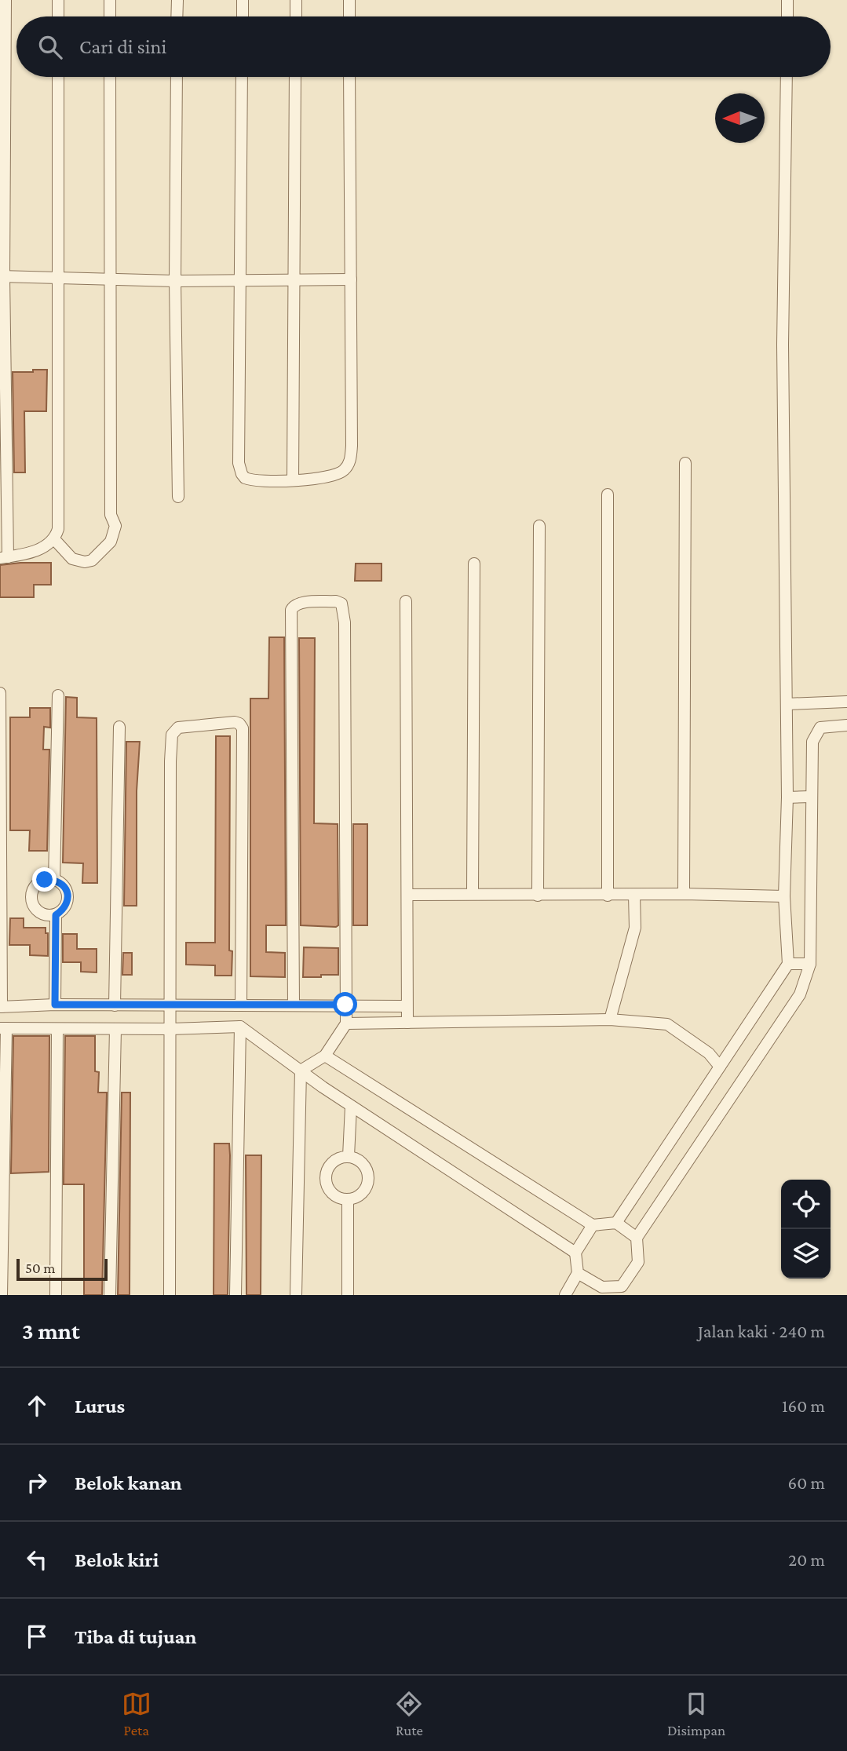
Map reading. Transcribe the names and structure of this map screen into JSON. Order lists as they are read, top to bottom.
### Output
{
  "scale_bar": "50 m",
  "north": "left",
  "page": {
    "search": "Cari di sini",
    "scale": "50 m",
    "heading": ["3 mnt", "Jalan kaki · 240 m"],
    "list": [
      ["Lurus", "160 m"],
      ["Belok kanan", "60 m"],
      ["Belok kiri", "20 m"],
      "Tiba di tujuan"
    ],
    "nav": ["Peta", "Rute", "Disimpan"]
  }
}
